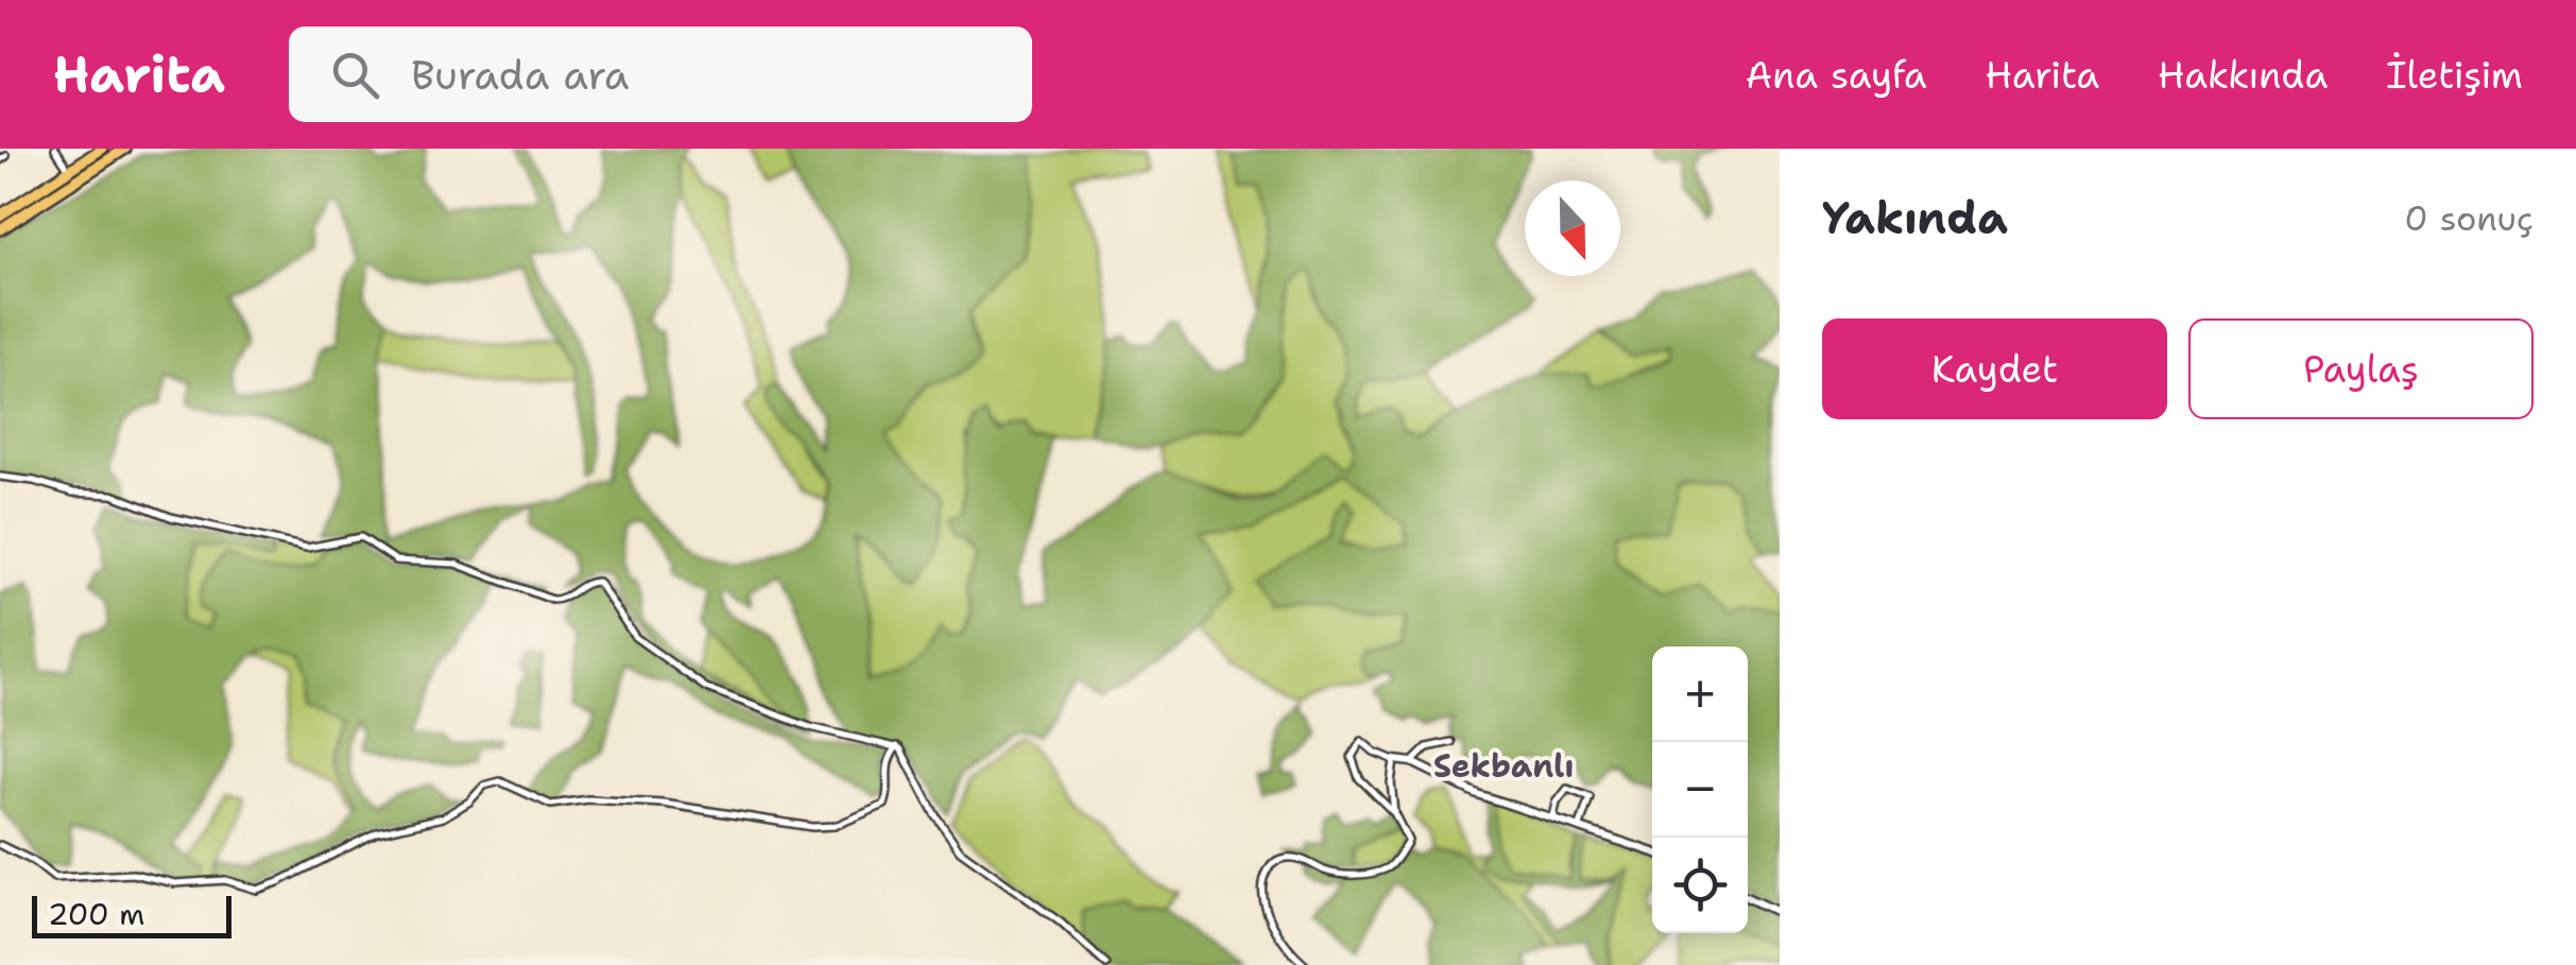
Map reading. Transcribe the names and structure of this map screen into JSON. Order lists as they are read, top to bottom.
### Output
{
  "districts": ["Sekbanlı"],
  "scale_bar": "200 m",
  "north": "bottom",
  "page": {
    "header": "Harita",
    "search": "Burada ara",
    "nav": [
      "Ana sayfa",
      "Harita",
      "Hakkında",
      "İletişim"
    ],
    "heading": ["Yakında", "0 sonuç"],
    "buttons": ["Kaydet", "Paylaş"],
    "map_buttons": ["+", "−"],
    "scale": "200 m"
  }
}
